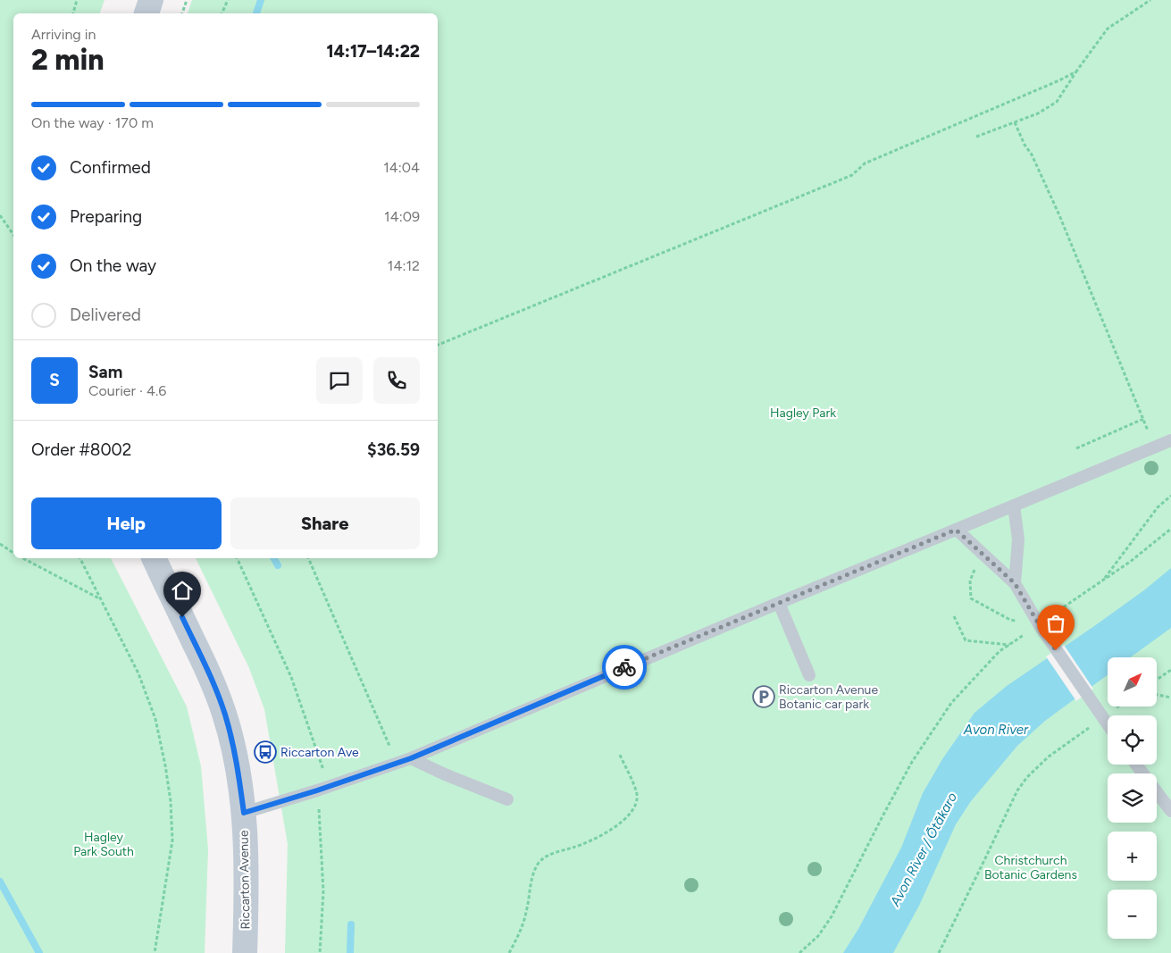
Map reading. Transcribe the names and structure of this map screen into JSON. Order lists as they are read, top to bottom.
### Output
{
  "streets": {
    "main road": ["Riccarton Avenue"]
  },
  "water": ["Avon River", "Avon River / Ōtākaro"],
  "parks": ["Hagley Park", "Hagley Park South", "Christchurch Botanic Gardens"],
  "places": {
    "parking": ["Riccarton Avenue Botanic car park"],
    "bus stop": ["Riccarton Ave"]
  },
  "north": "top right",
  "page": {
    "heading": ["2 min", "Arriving in", "14:17–14:22"],
    "panel": [
      "Sam",
      "Courier · 4.6",
      "Order #8002",
      "$36.59"
    ],
    "bar": "On the way · 170 m",
    "list": [
      ["Confirmed", "14:04"],
      ["Preparing", "14:09"],
      ["On the way", "14:12"],
      "Delivered"
    ],
    "round": "S",
    "buttons": ["Help", "Share"],
    "map_buttons": ["+", "−"]
  }
}
